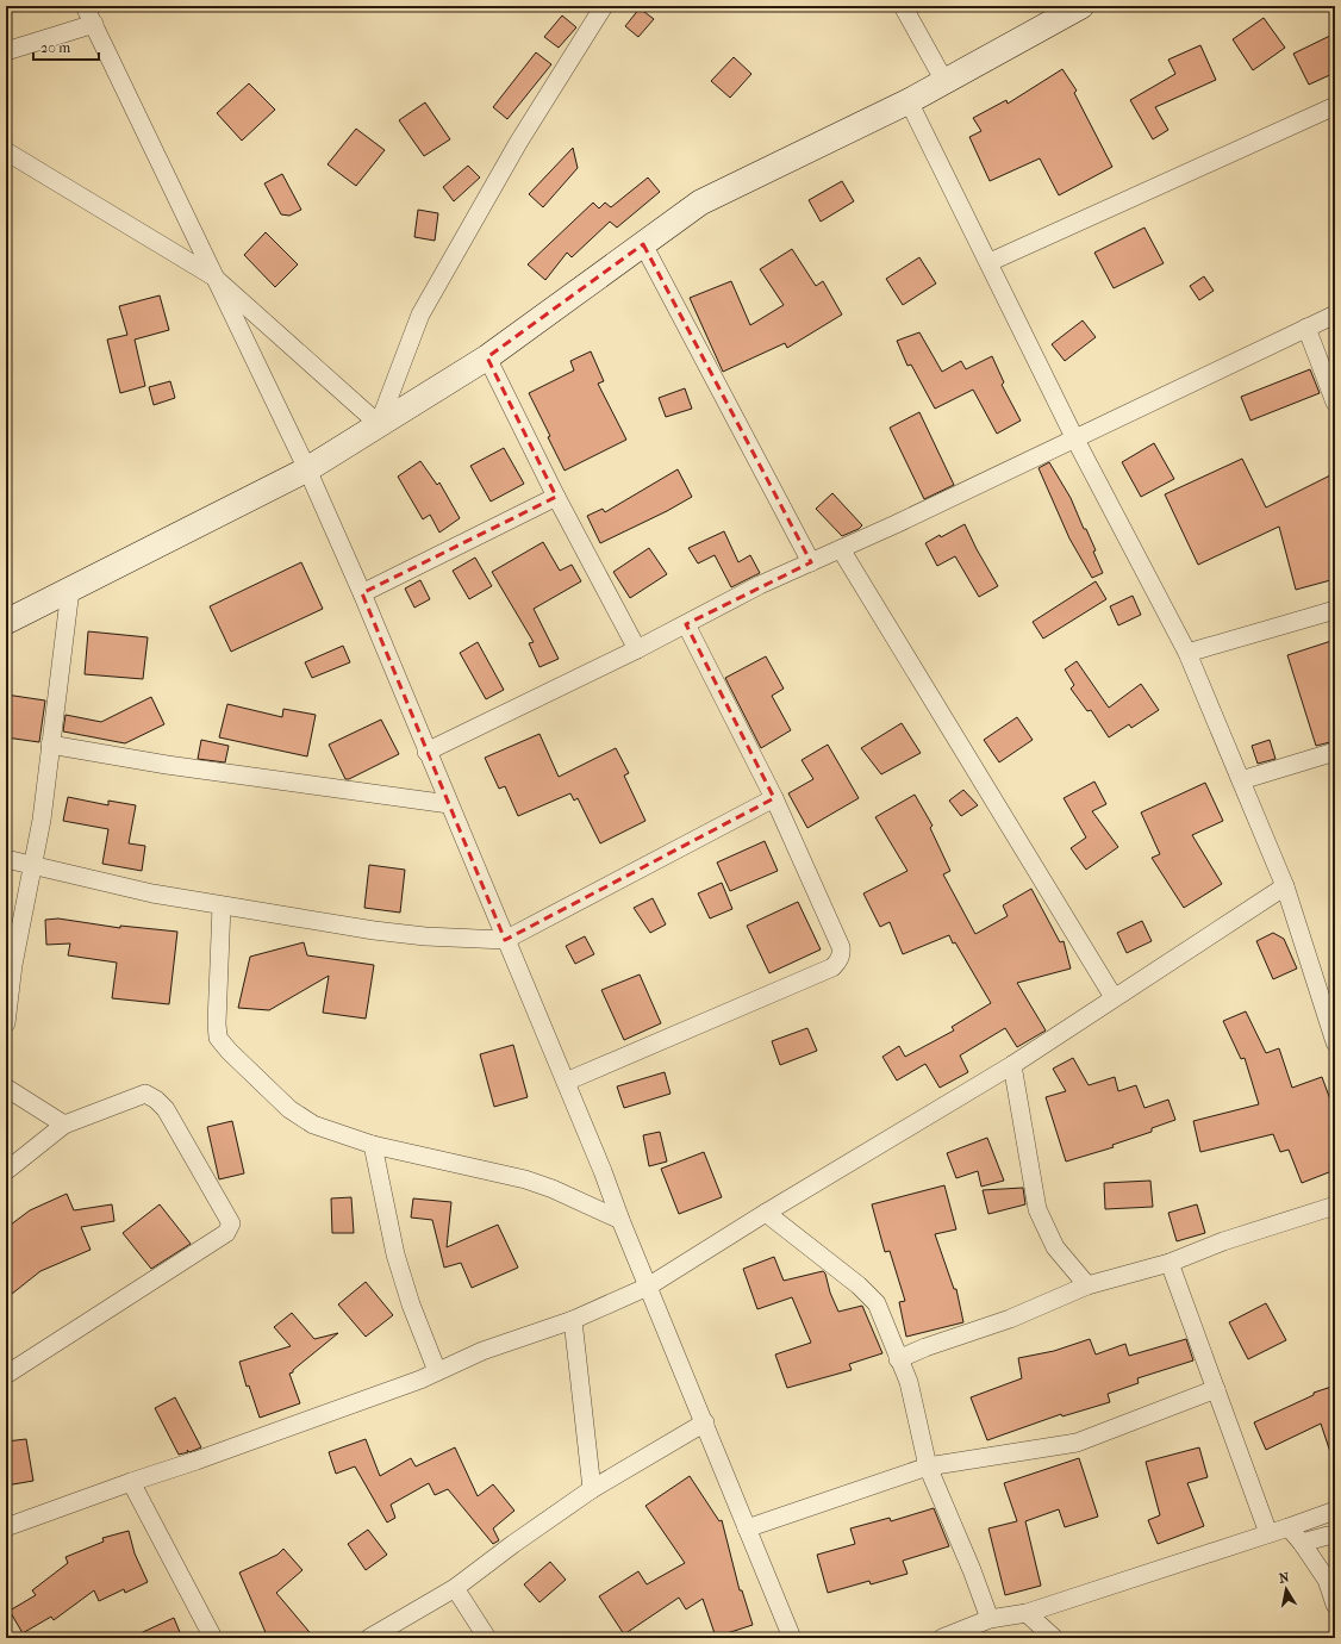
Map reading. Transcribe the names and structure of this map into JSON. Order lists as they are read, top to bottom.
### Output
{
  "scale_bar": "20 m",
  "north": "top"
}
